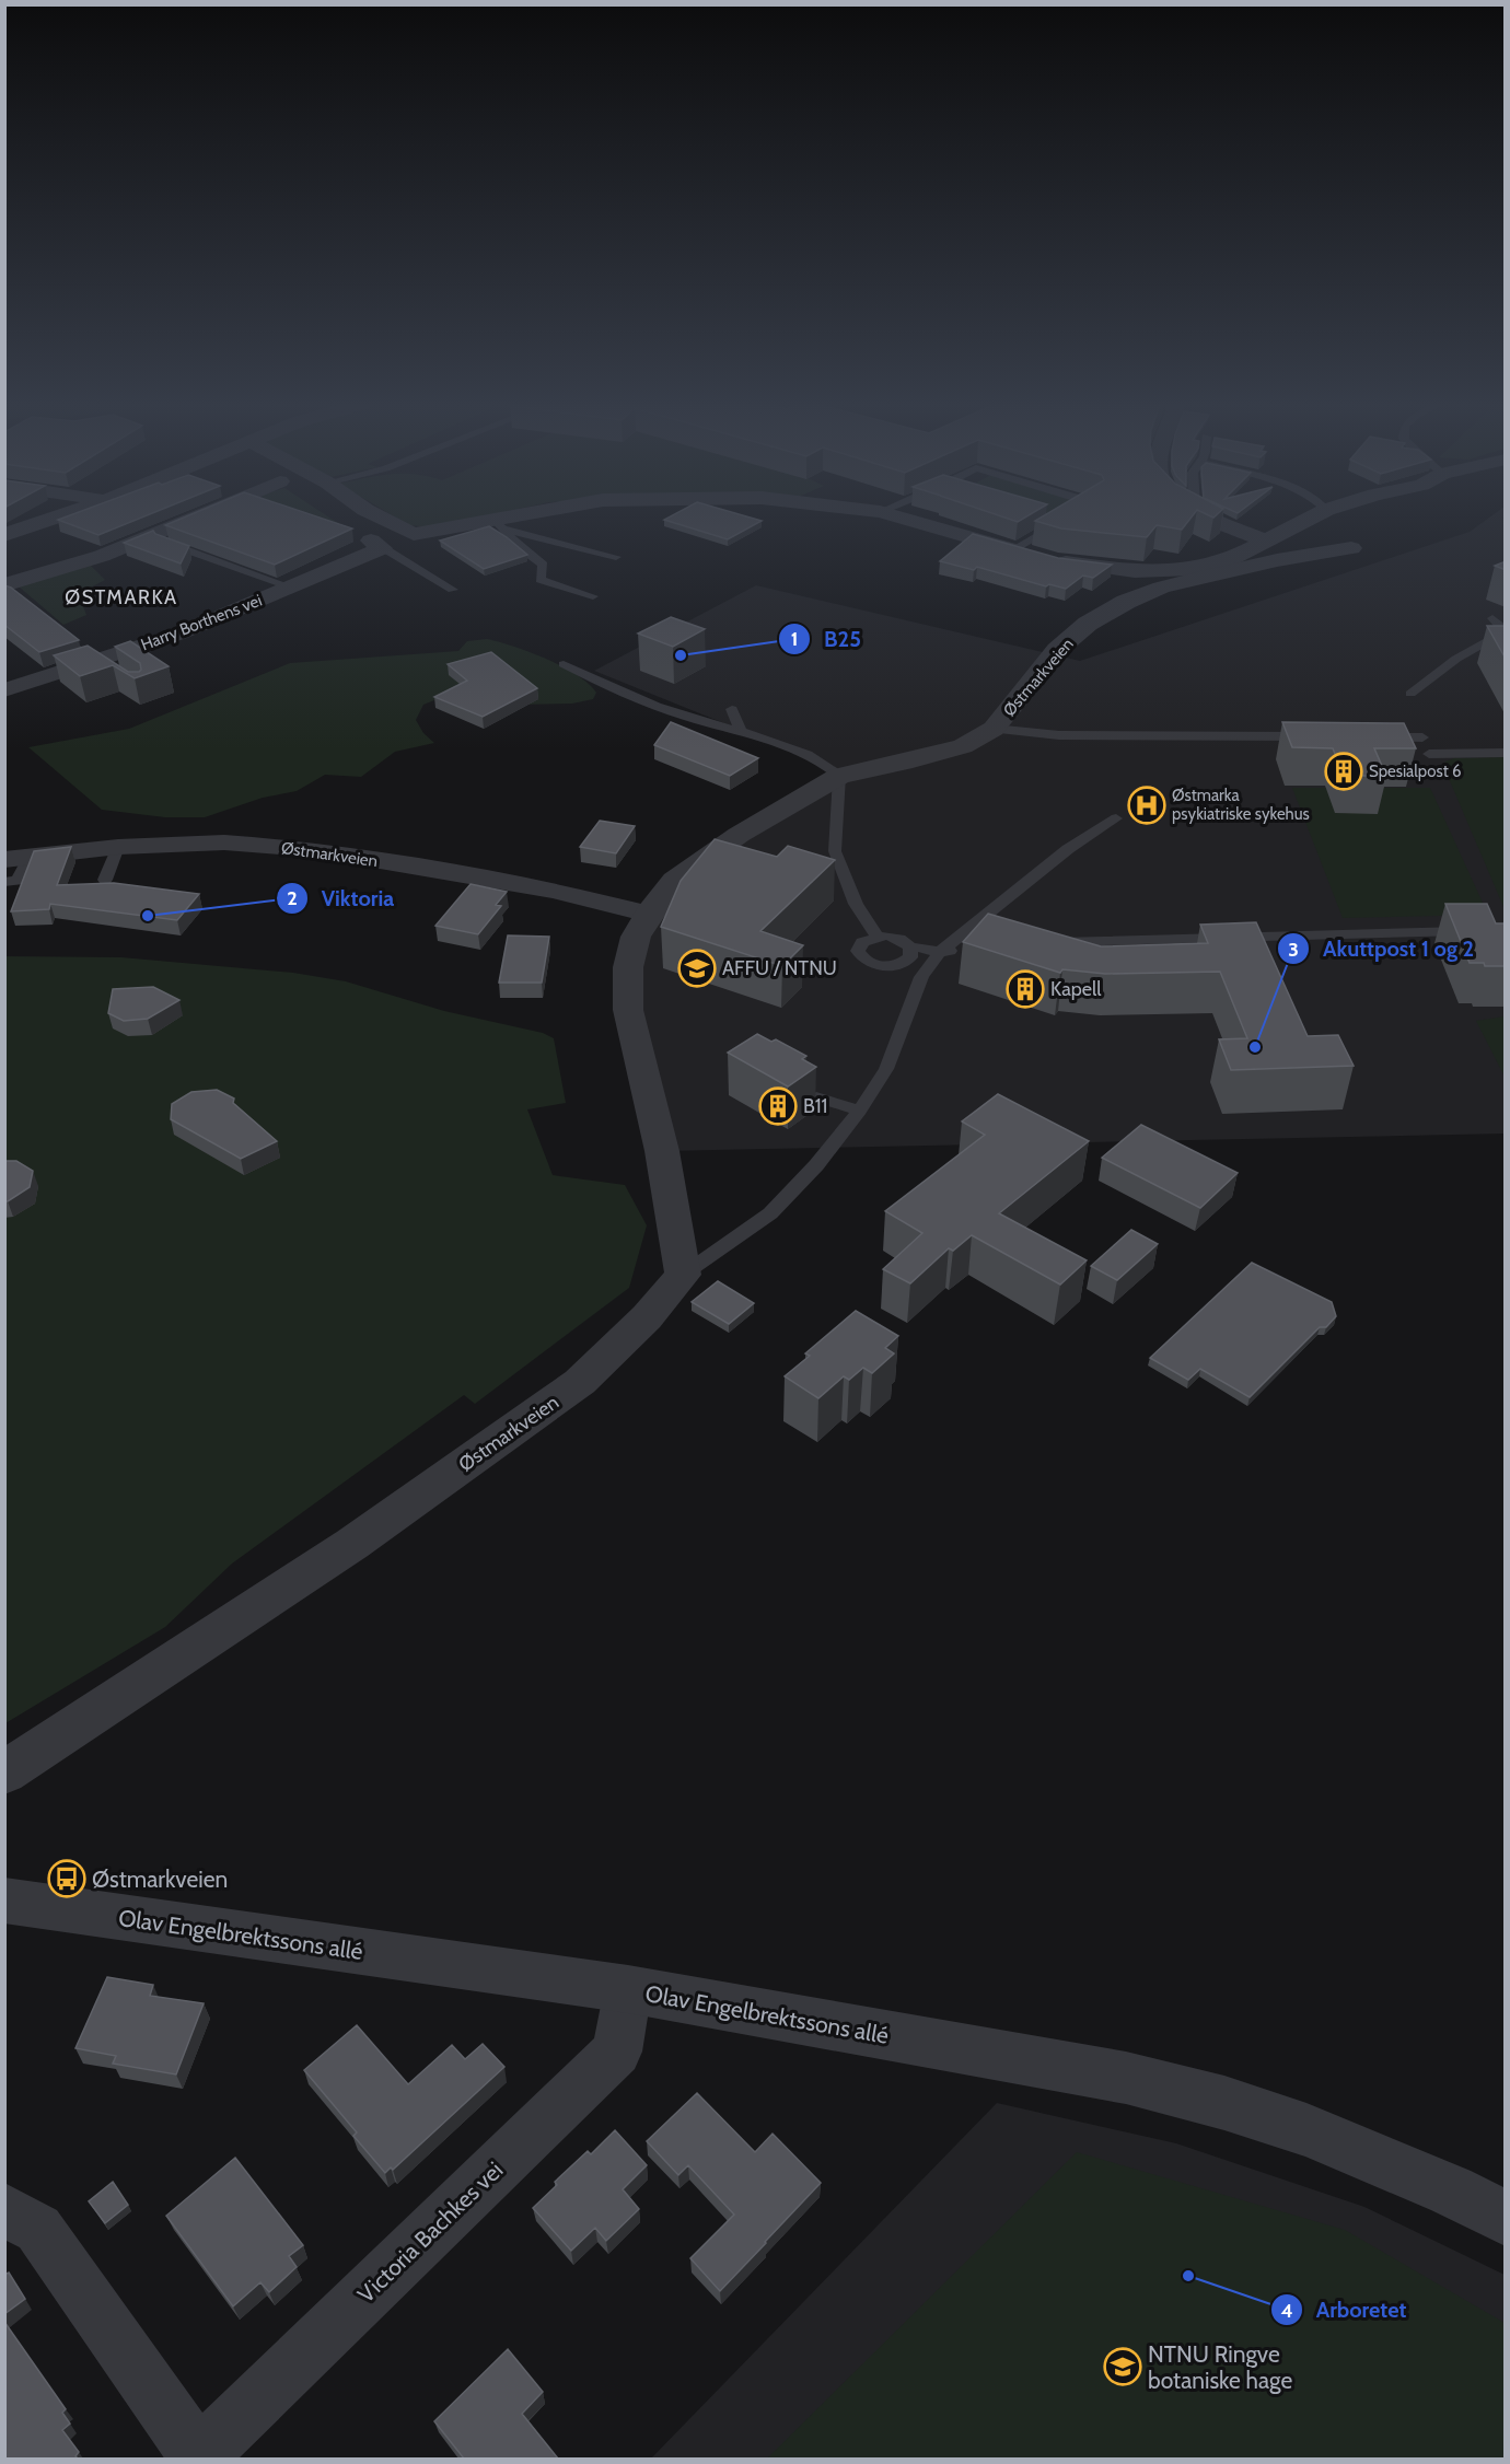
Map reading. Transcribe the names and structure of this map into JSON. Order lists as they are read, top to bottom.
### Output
{
  "streets": {
    "street": [
      "Harry Borthens vei",
      "Østmarkveien",
      "Olav Engelbrektssons allé",
      "Victoria Bachkes vei"
    ]
  },
  "crossings": [
    ["Olav Engelbrektssons allé", "Victoria Bachkes vei"]
  ],
  "districts": ["ØSTMARKA"],
  "places": {
    "other": [
      "B25",
      "Viktoria",
      "Akuttpost 1 og 2",
      "Arboretet"
    ],
    "building": ["Spesialpost 6", "Kapell", "B11"],
    "hospital": ["Østmarka psykiatriske sykehus"],
    "school or university": ["AFFU / NTNU", "NTNU Ringve botaniske hage"],
    "bus stop": ["Østmarkveien"]
  }
}
